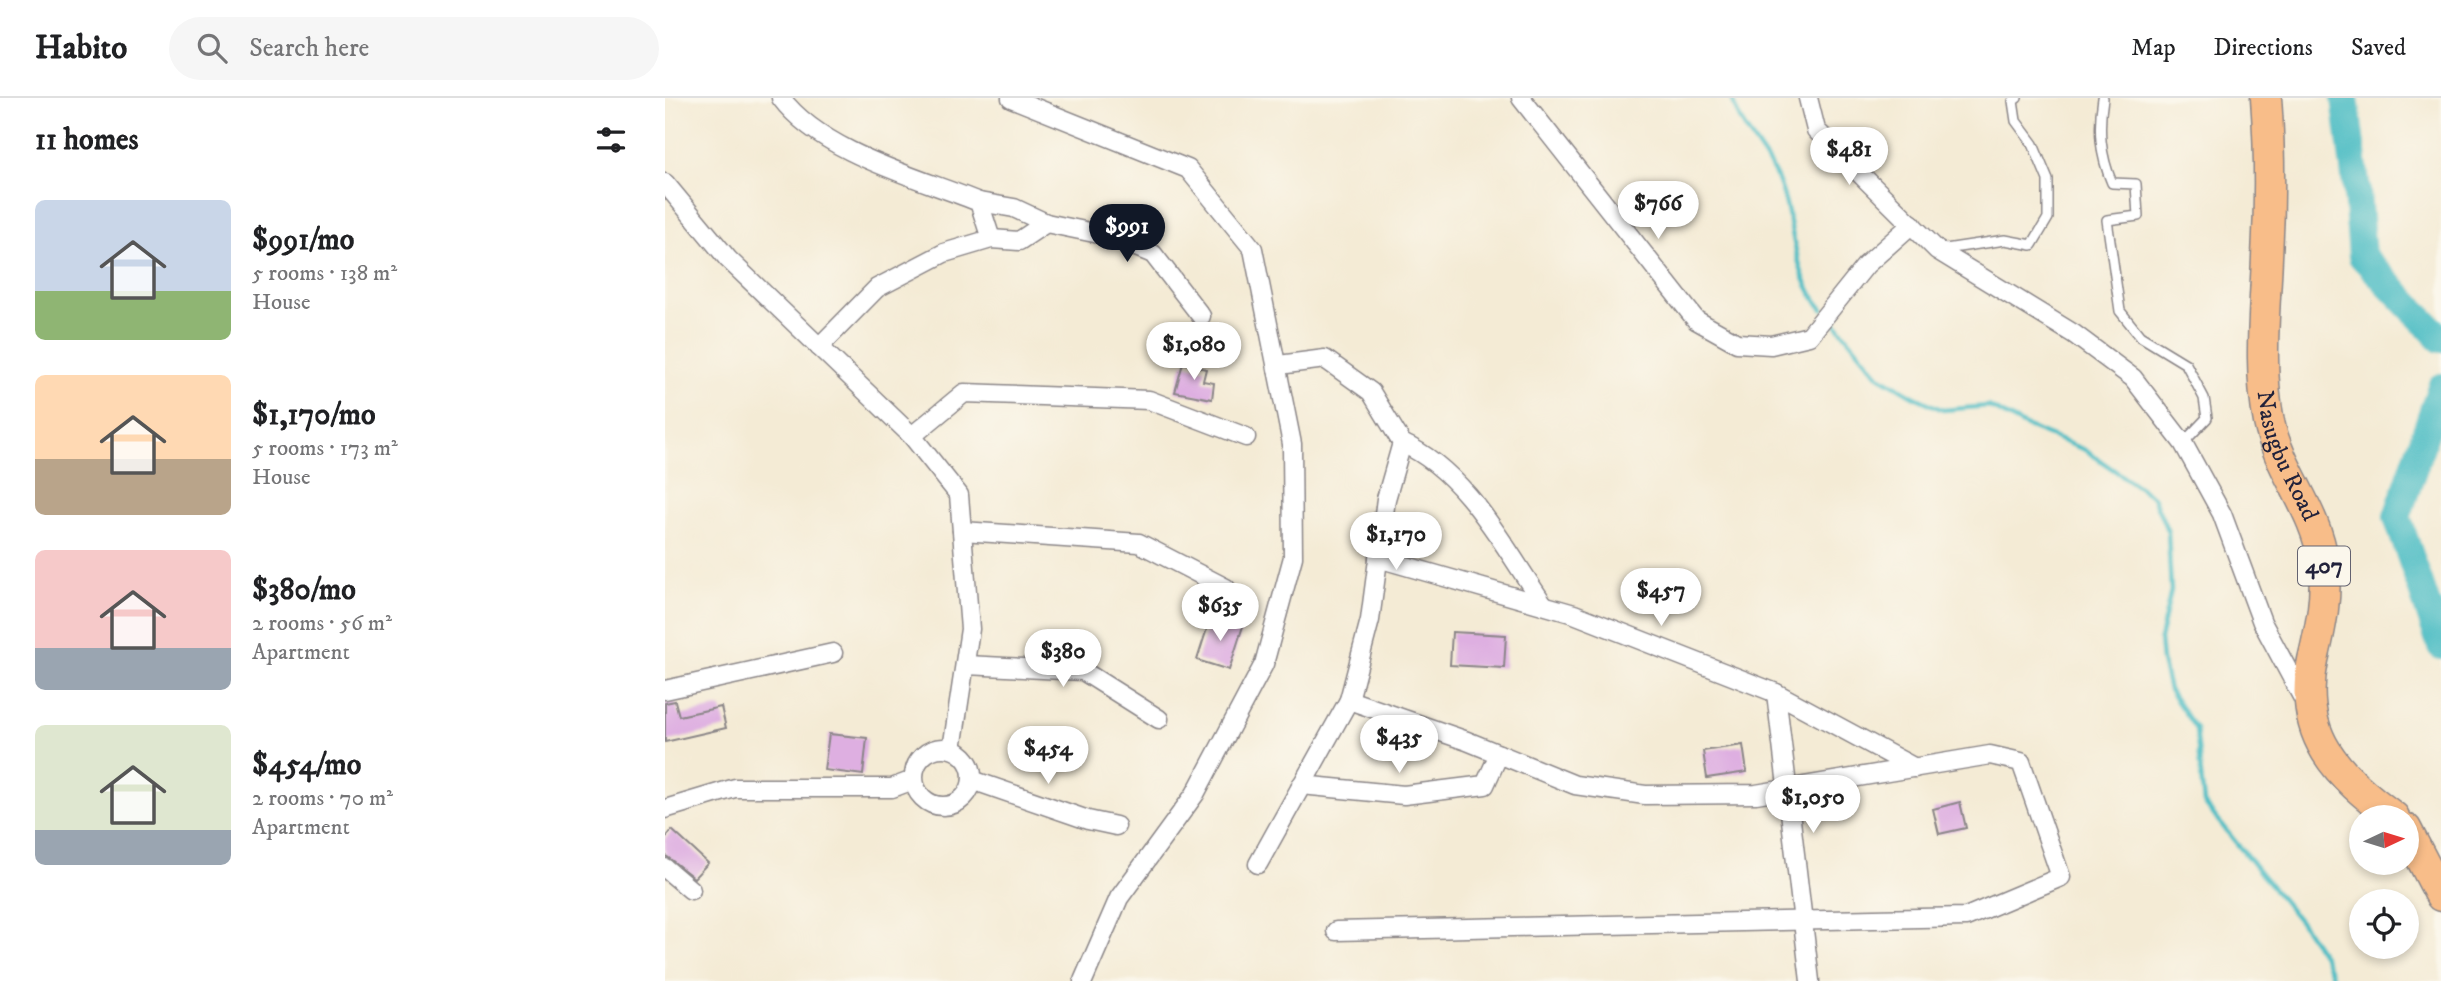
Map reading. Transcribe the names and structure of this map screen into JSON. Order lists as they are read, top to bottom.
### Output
{
  "streets": {
    "main road": ["Nasugbu Road", "407"]
  },
  "north": "right",
  "page": {
    "header": "Habito",
    "search": "Search here",
    "nav": ["Map", "Directions", "Saved"],
    "heading": "11 homes",
    "price": [
      "$481",
      "$766",
      "$991",
      "$1,080",
      "$1,170",
      "$457",
      "$635",
      "$380",
      "$435",
      "$454",
      "$1,050"
    ],
    "list": [
      {
        "name": "$991/mo",
        "note": "5 rooms · 138 m² · House"
      },
      {
        "name": "$1,170/mo",
        "note": "5 rooms · 173 m² · House"
      },
      {
        "name": "$380/mo",
        "note": "2 rooms · 56 m² · Apartment"
      },
      {
        "name": "$454/mo",
        "note": "2 rooms · 70 m² · Apartment"
      }
    ]
  }
}
